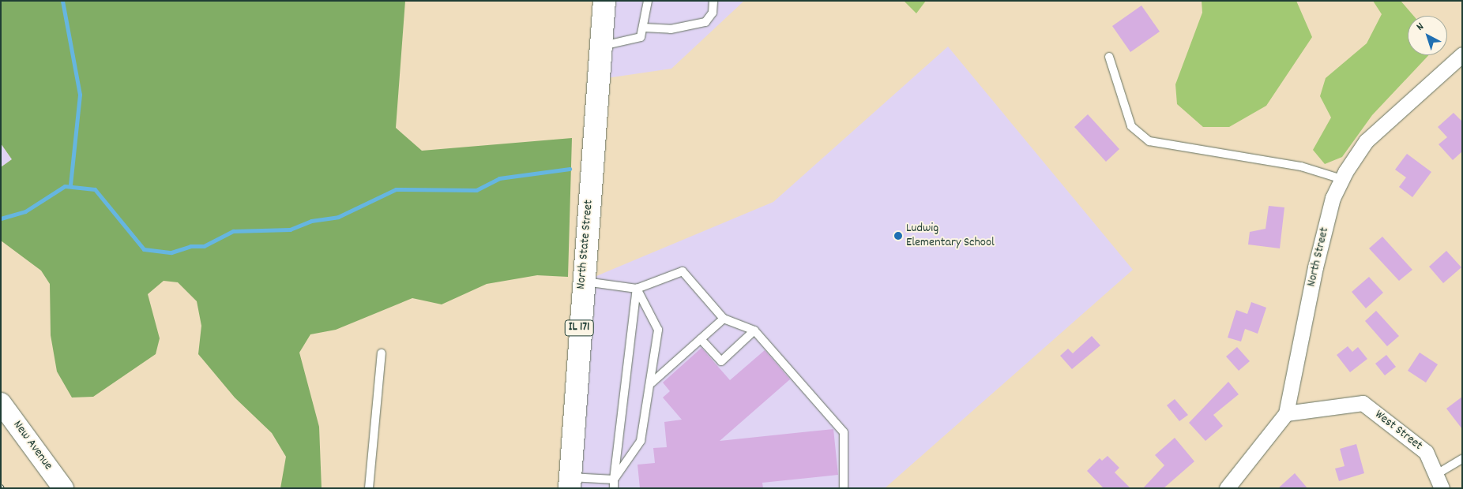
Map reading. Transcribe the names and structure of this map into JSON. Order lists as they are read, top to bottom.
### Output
{
  "streets": {
    "main road": ["North State Street", "IL 171", "New Avenue"],
    "street": ["North Street", "West Street"]
  },
  "crossings": [
    ["North Street", "West Street"]
  ],
  "places": ["Ludwig Elementary School"],
  "north": "top left"
}
